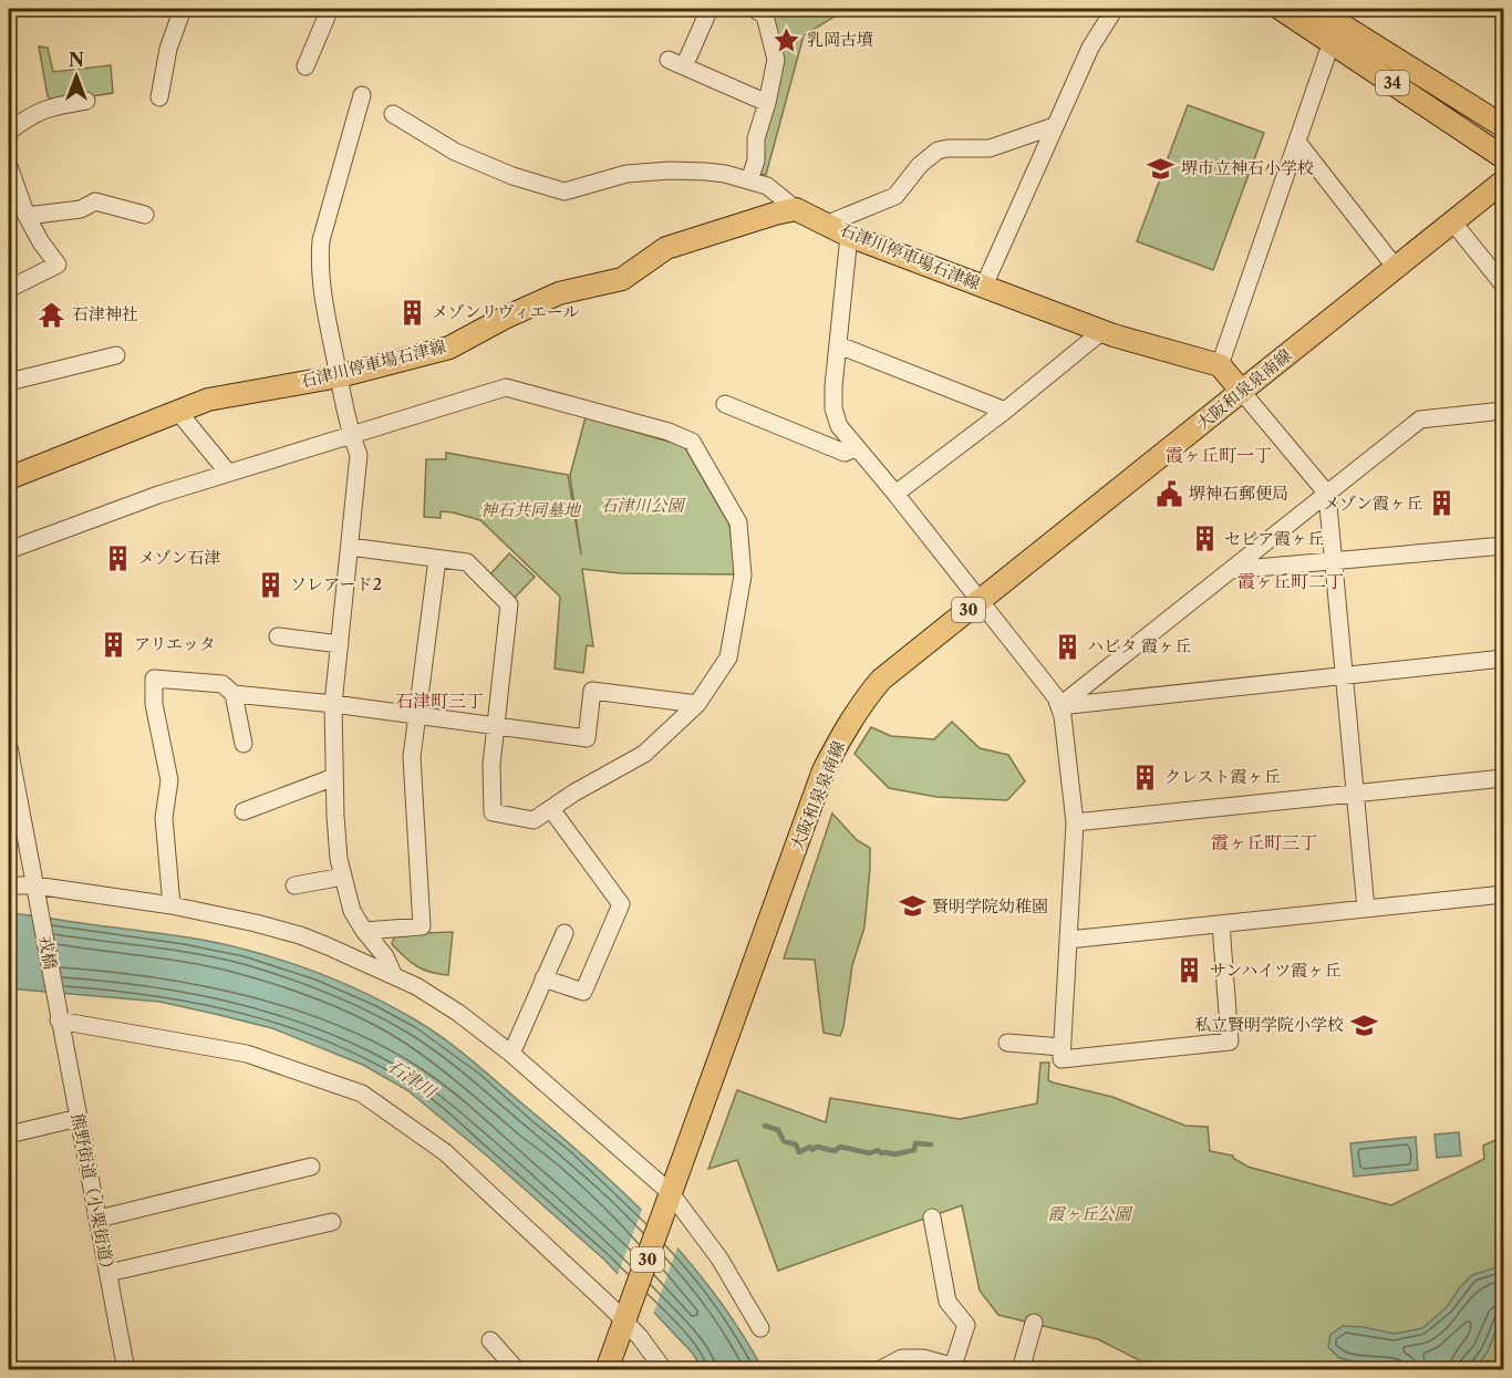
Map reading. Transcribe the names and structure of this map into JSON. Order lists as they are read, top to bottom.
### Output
{
  "streets": {
    "main road": [
      "34",
      "石津川停車場石津線",
      "大阪和泉泉南線",
      "30"
    ],
    "street": ["戎橋", "熊野街道（小栗街道）"]
  },
  "crossings": [
    ["戎橋", "熊野街道（小栗街道）"]
  ],
  "districts": [
    "霞ヶ丘町一丁",
    "霞ヶ丘町二丁",
    "石津町三丁",
    "霞ヶ丘町三丁"
  ],
  "water": ["石津川"],
  "parks": ["石津川公園", "神石共同墓地", "霞ヶ丘公園"],
  "places": {
    "place": ["乳岡古墳"],
    "school or university": ["堺市立神石小学校", "賢明学院幼稚園", "私立賢明学院小学校"],
    "building": [
      "メゾンリヴィエール",
      "メゾン霞ヶ丘",
      "セピア霞ヶ丘",
      "メゾン石津",
      "ソレアード2",
      "アリエッタ",
      "ハビタ 霞ヶ丘",
      "クレスト霞ヶ丘",
      "サンハイツ霞ヶ丘"
    ],
    "temple": ["石津神社"],
    "public building": ["堺神石郵便局"]
  },
  "north": "top"
}
